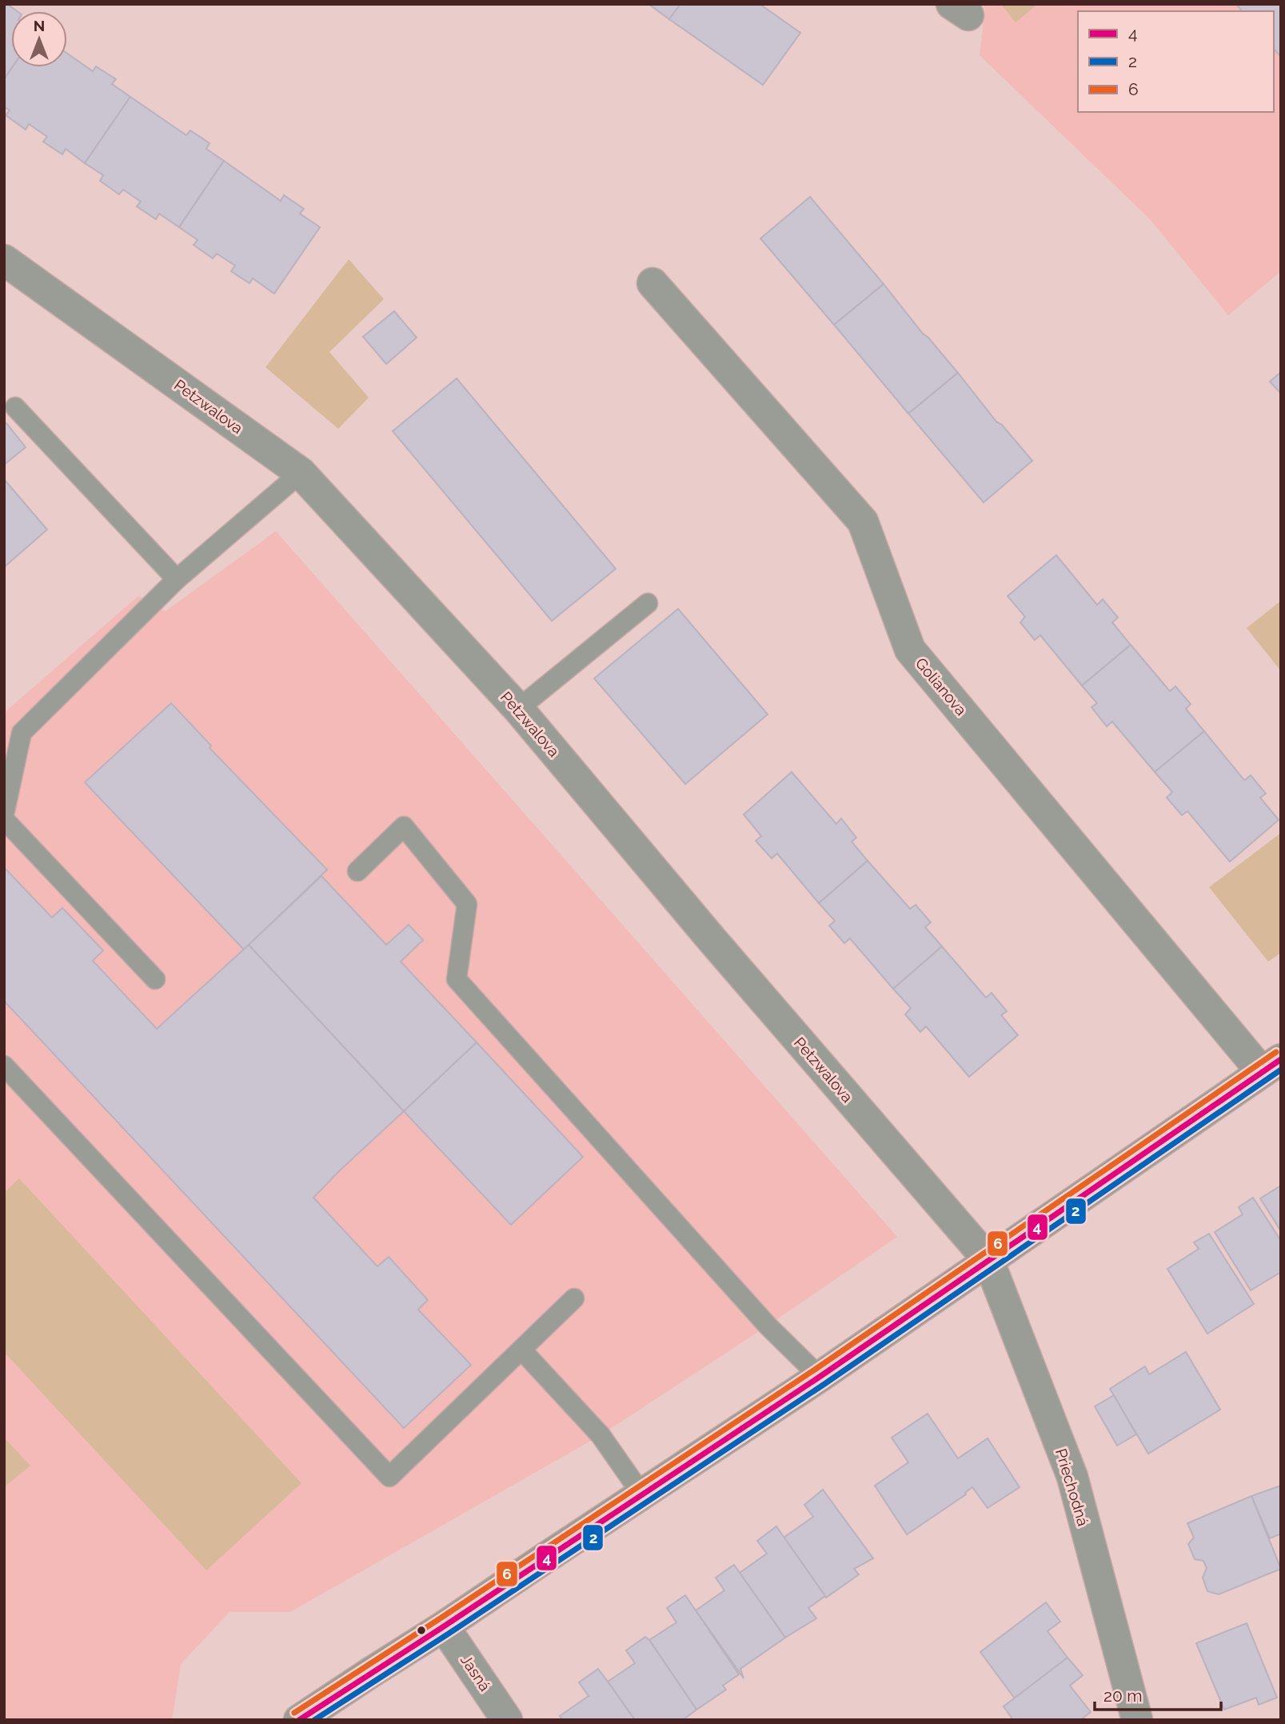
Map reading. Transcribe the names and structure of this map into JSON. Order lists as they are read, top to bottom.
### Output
{
  "streets": {
    "street": [
      "Petzwalova",
      "Golianova",
      "Priechodná",
      "Jasná"
    ]
  },
  "crossings": [
    ["Petzwalova", "Golianova"],
    ["Petzwalova", "Priechodná"],
    ["Golianova", "Priechodná"],
    ["Golianova", "Jasná"]
  ],
  "lines": ["transit line 6", "transit line 4", "transit line 2"],
  "legend": ["4", "2", "6"],
  "scale_bar": "20 m",
  "north": "top"
}
